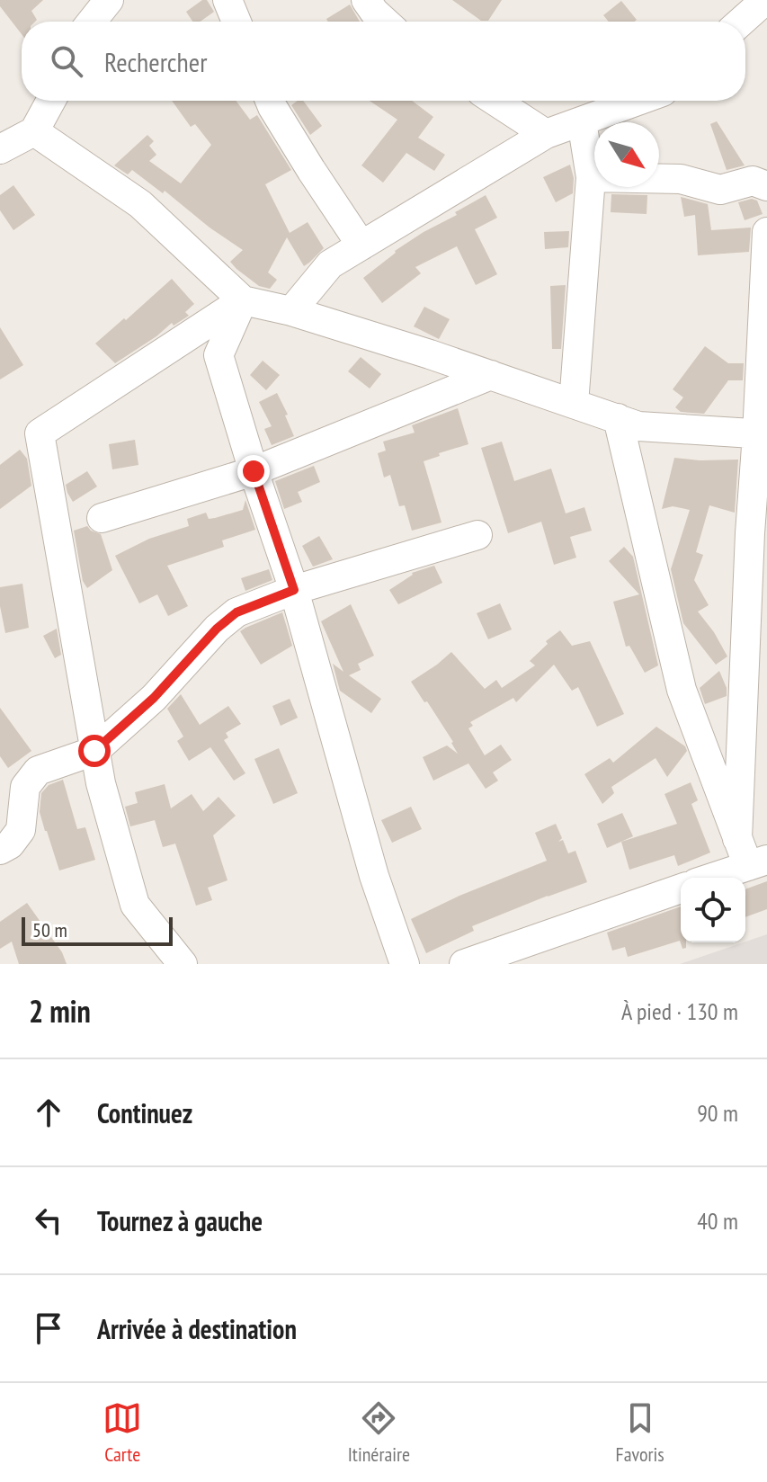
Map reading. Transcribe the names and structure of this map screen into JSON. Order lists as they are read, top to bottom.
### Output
{
  "scale_bar": "50 m",
  "north": "bottom right",
  "page": {
    "search": "Rechercher",
    "scale": "50 m",
    "heading": ["2 min", "À pied · 130 m"],
    "list": [
      ["Continuez", "90 m"],
      ["Tournez à gauche", "40 m"],
      "Arrivée à destination"
    ],
    "nav": ["Carte", "Itinéraire", "Favoris"]
  }
}
